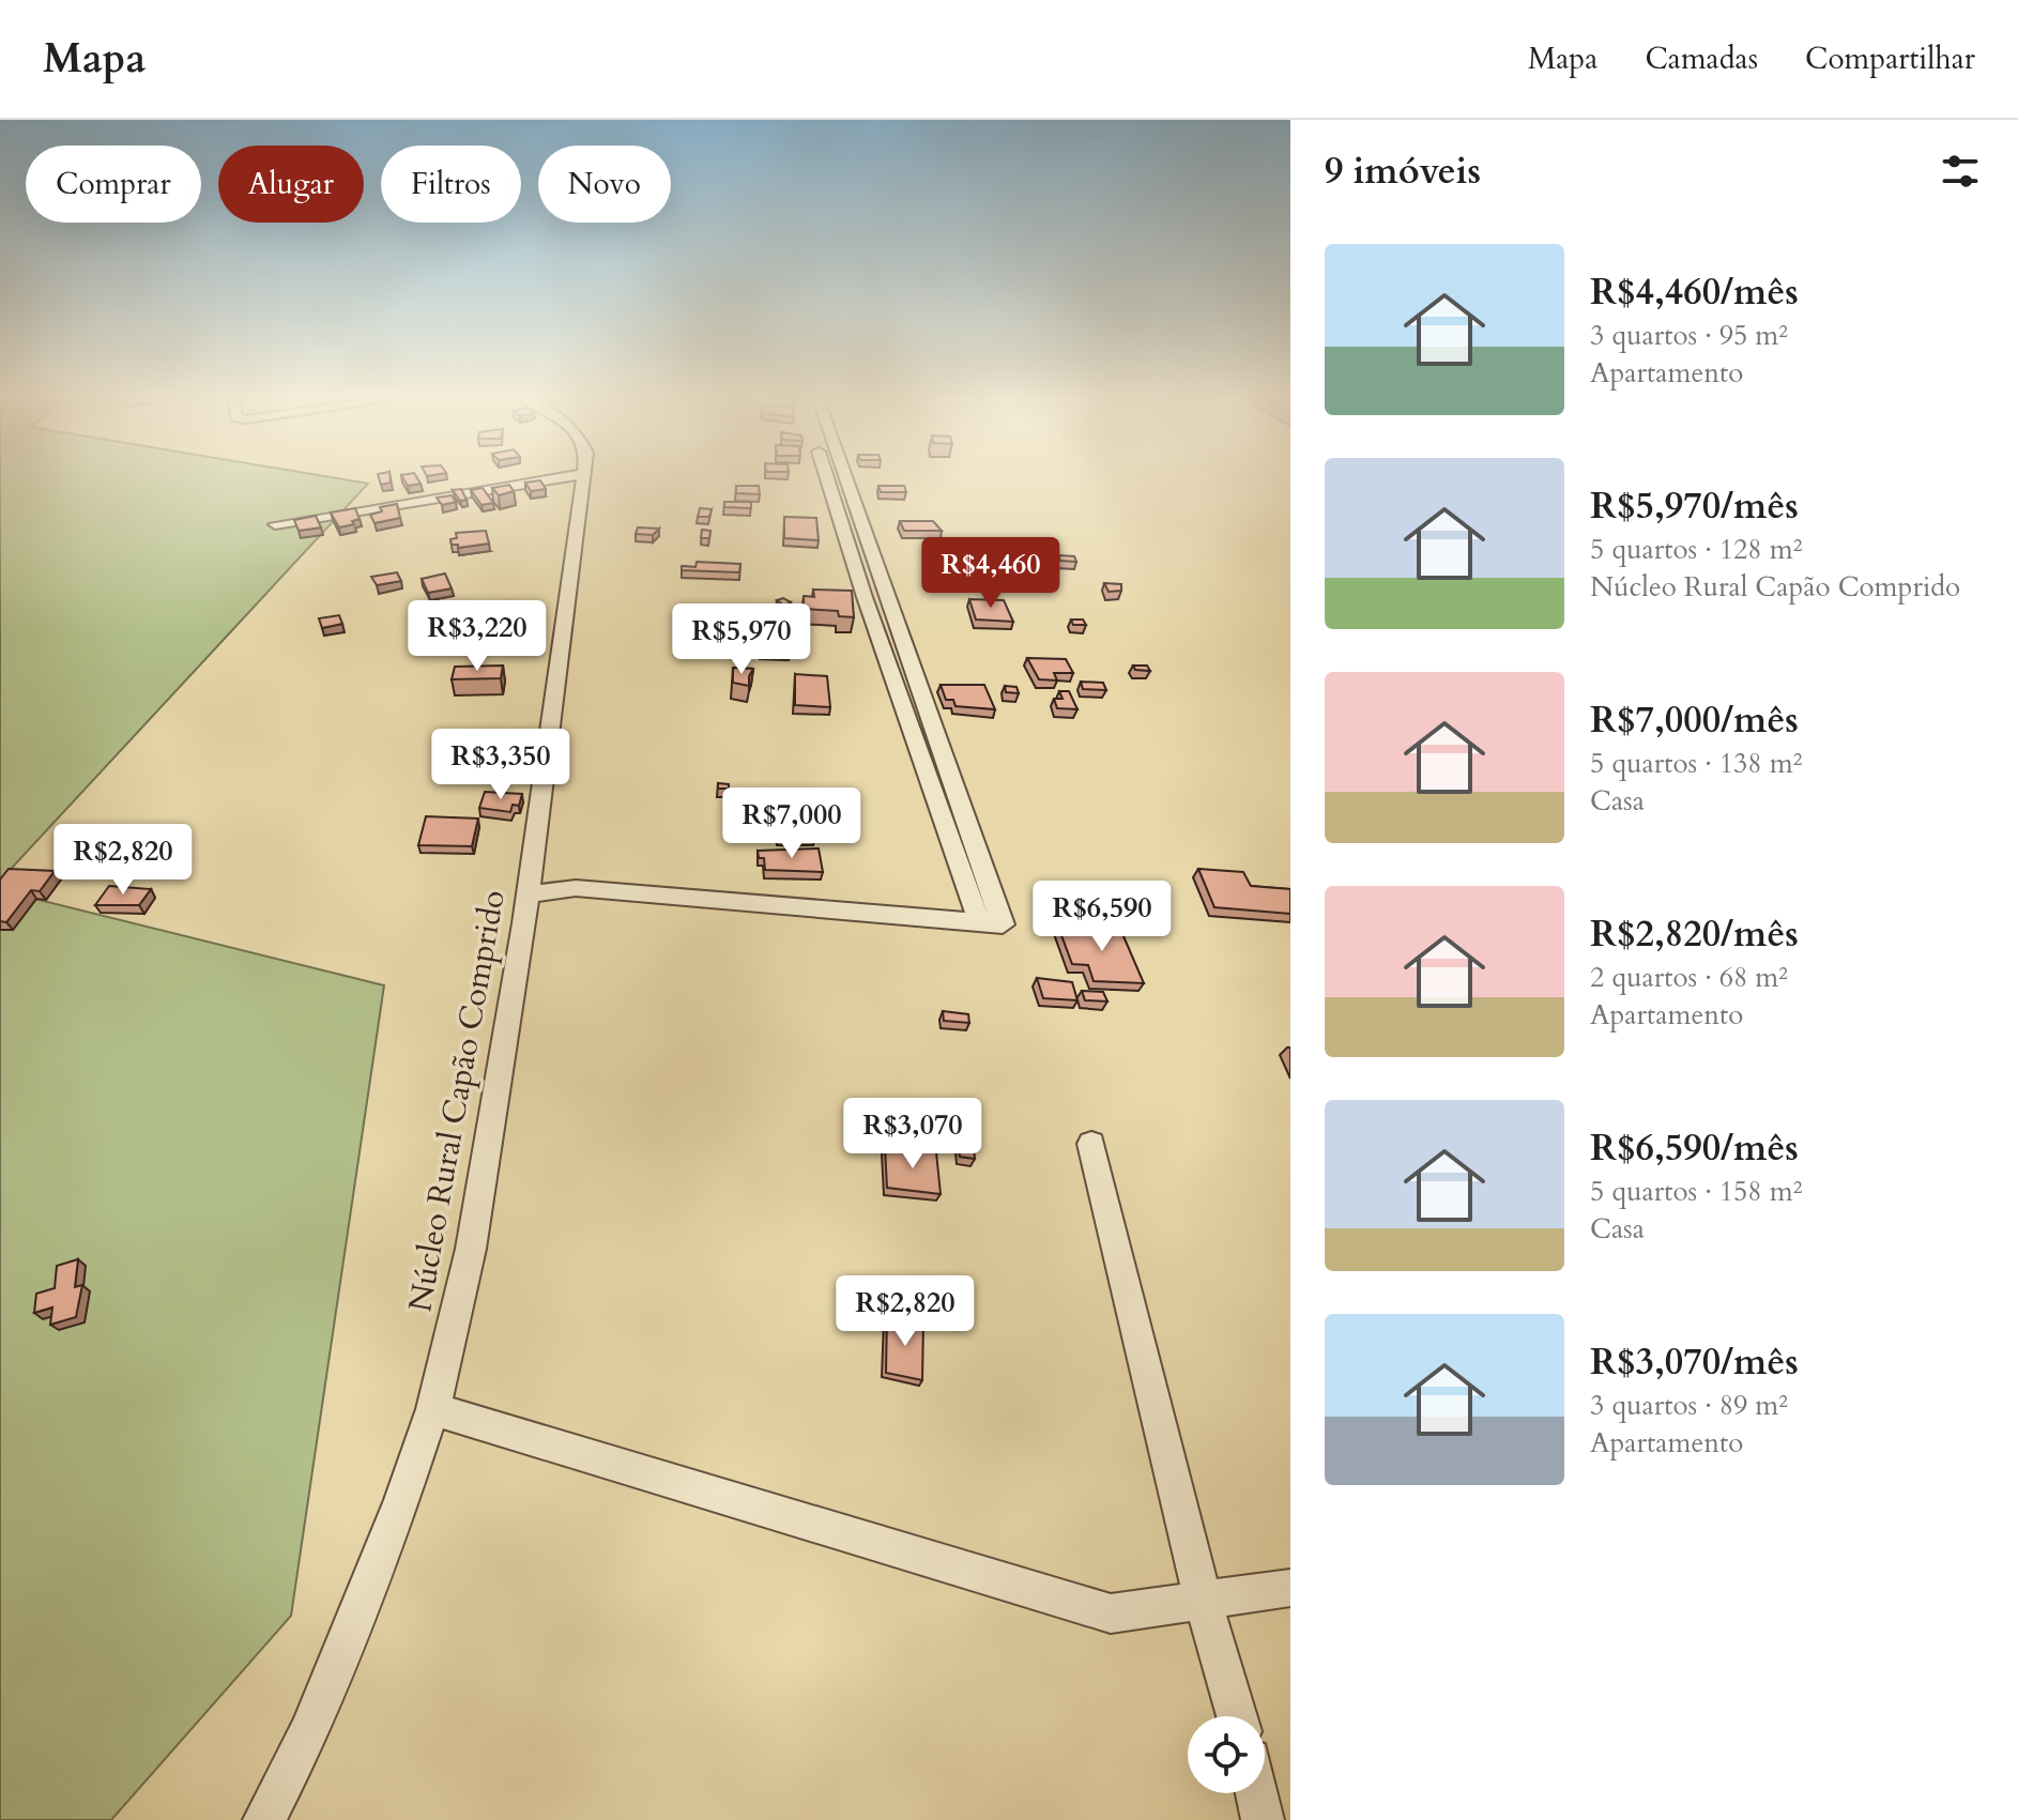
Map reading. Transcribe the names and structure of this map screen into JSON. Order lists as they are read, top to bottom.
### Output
{
  "streets": {
    "street": ["Núcleo Rural Capão Comprido"]
  },
  "page": {
    "header": "Mapa",
    "nav": ["Mapa", "Camadas", "Compartilhar"],
    "heading": "9 imóveis",
    "chip": [
      "Comprar",
      "Alugar",
      "Filtros",
      "Novo"
    ],
    "list": [
      {
        "name": "R$4,460/mês",
        "note": "3 quartos · 95 m² · Apartamento"
      },
      {
        "name": "R$5,970/mês",
        "note": "5 quartos · 128 m² · Núcleo Rural Capão Comprido"
      },
      {
        "name": "R$7,000/mês",
        "note": "5 quartos · 138 m² · Casa"
      },
      {
        "name": "R$2,820/mês",
        "note": "2 quartos · 68 m² · Apartamento"
      },
      {
        "name": "R$6,590/mês",
        "note": "5 quartos · 158 m² · Casa"
      },
      {
        "name": "R$3,070/mês",
        "note": "3 quartos · 89 m² · Apartamento"
      }
    ],
    "price": [
      "R$4,460",
      "R$3,220",
      "R$5,970",
      "R$3,350",
      "R$7,000",
      "R$2,820",
      "R$6,590",
      "R$3,070",
      "R$2,820"
    ]
  }
}
